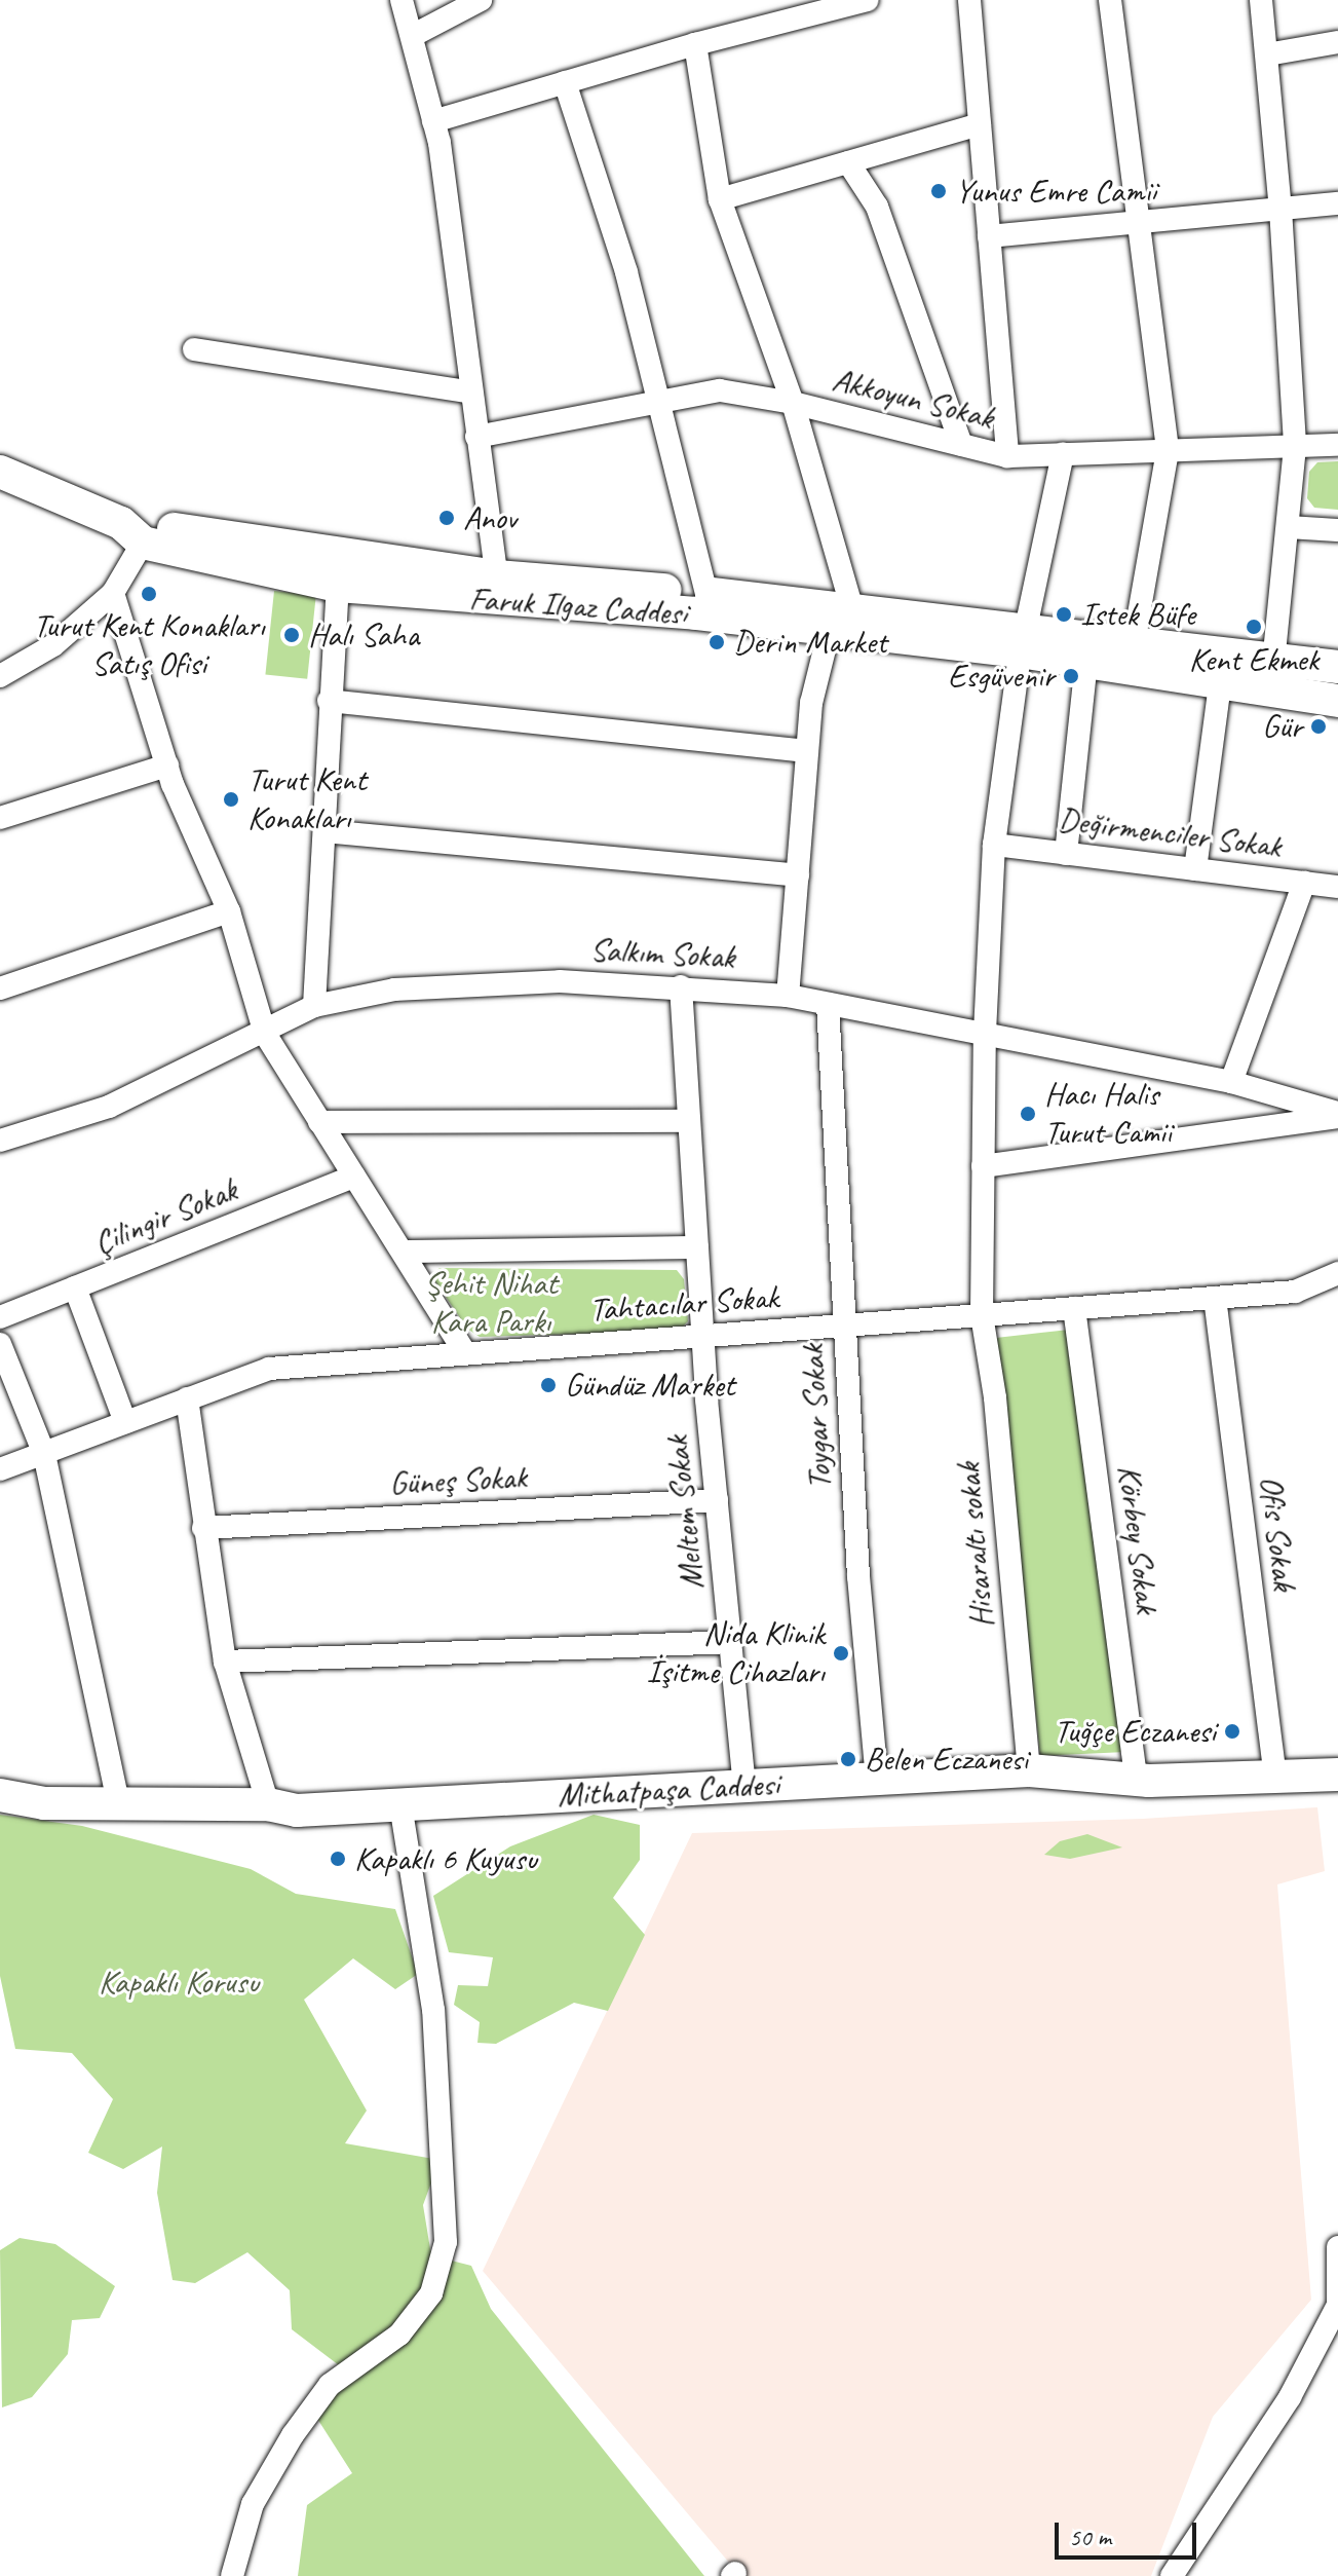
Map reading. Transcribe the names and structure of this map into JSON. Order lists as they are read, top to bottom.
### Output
{
  "streets": {
    "street": [
      "Akkoyun Sokak",
      "Faruk Ilgaz Caddesi",
      "Değirmenciler Sokak",
      "Salkım Sokak",
      "Çilingir Sokak",
      "Tahtacılar Sokak",
      "Toygar Sokak",
      "Güneş Sokak",
      "Meltem Sokak",
      "Ofis Sokak",
      "Körbey Sokak",
      "Hisaraltı sokak",
      "Mithatpaşa Caddesi"
    ]
  },
  "crossings": [
    ["Akkoyun Sokak", "Hisaraltı sokak"],
    ["Faruk Ilgaz Caddesi", "Hisaraltı sokak"],
    ["Değirmenciler Sokak", "Hisaraltı sokak"],
    ["Salkım Sokak", "Toygar Sokak"],
    ["Salkım Sokak", "Meltem Sokak"],
    ["Salkım Sokak", "Hisaraltı sokak"],
    ["Tahtacılar Sokak", "Toygar Sokak"],
    ["Tahtacılar Sokak", "Meltem Sokak"],
    ["Tahtacılar Sokak", "Ofis Sokak"],
    ["Tahtacılar Sokak", "Körbey Sokak"],
    ["Tahtacılar Sokak", "Hisaraltı sokak"],
    ["Toygar Sokak", "Mithatpaşa Caddesi"],
    ["Güneş Sokak", "Meltem Sokak"],
    ["Meltem Sokak", "Mithatpaşa Caddesi"],
    ["Ofis Sokak", "Mithatpaşa Caddesi"],
    ["Körbey Sokak", "Mithatpaşa Caddesi"],
    ["Hisaraltı sokak", "Mithatpaşa Caddesi"]
  ],
  "parks": ["Şehit Nihat Kara Parkı", "Kapaklı Korusu"],
  "places": [
    "Yunus Emre Camii",
    "Anov",
    "Turut Kent Konakları Satış Ofisi",
    "Istek Büfe",
    "Kent Ekmek",
    "Halı Saha",
    "Derin Market",
    "Esgüvenir",
    "Gür",
    "Turut Kent Konakları",
    "Hacı Halis Turut Camii",
    "Gündüz Market",
    "Nida Klinik İşitme Cihazları",
    "Tuğçe Eczanesi",
    "Belen Eczanesi",
    "Kapaklı 6 Kuyusu"
  ],
  "scale_bar": "50 m"
}
